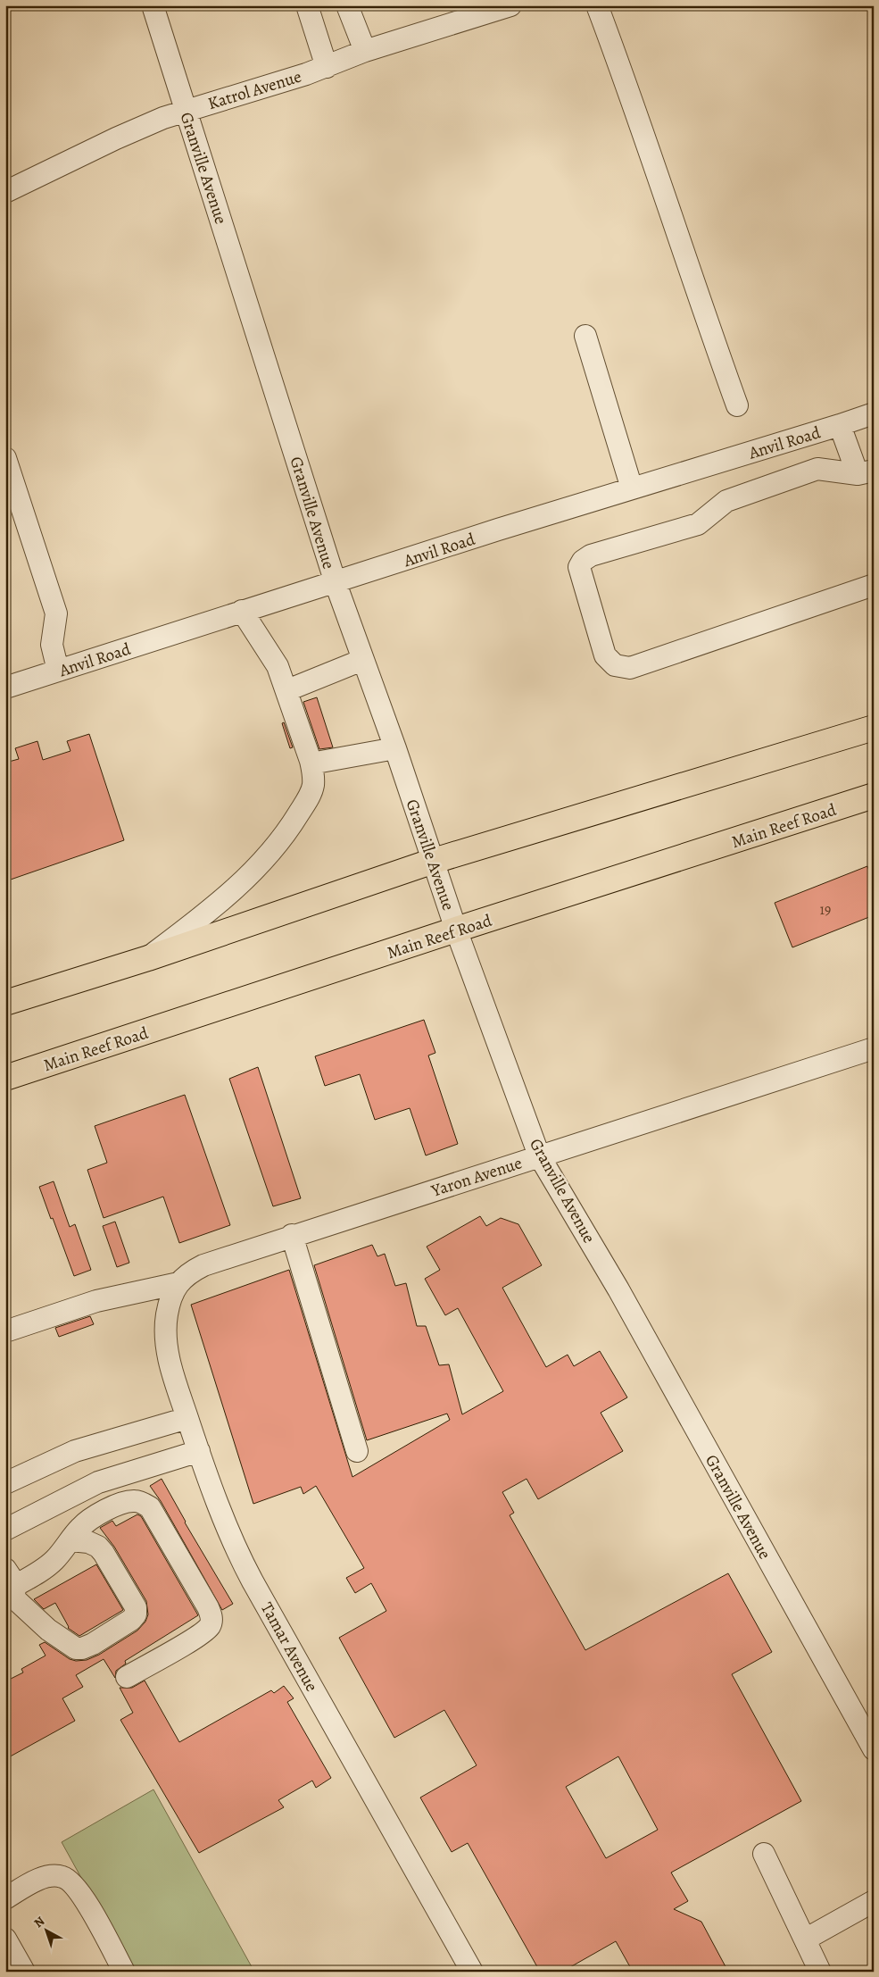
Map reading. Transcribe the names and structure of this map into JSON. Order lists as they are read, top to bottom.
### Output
{
  "streets": {
    "main road": ["Main Reef Road"],
    "street": [
      "Katrol Avenue",
      "Granville Avenue",
      "Anvil Road",
      "Yaron Avenue",
      "Tamar Avenue"
    ]
  },
  "crossings": [
    ["Katrol Avenue", "Granville Avenue"],
    ["Granville Avenue", "Anvil Road"],
    ["Granville Avenue", "Main Reef Road"],
    ["Granville Avenue", "Yaron Avenue"],
    ["Yaron Avenue", "Tamar Avenue"]
  ],
  "house_numbers": ["19"],
  "north": "top left"
}
